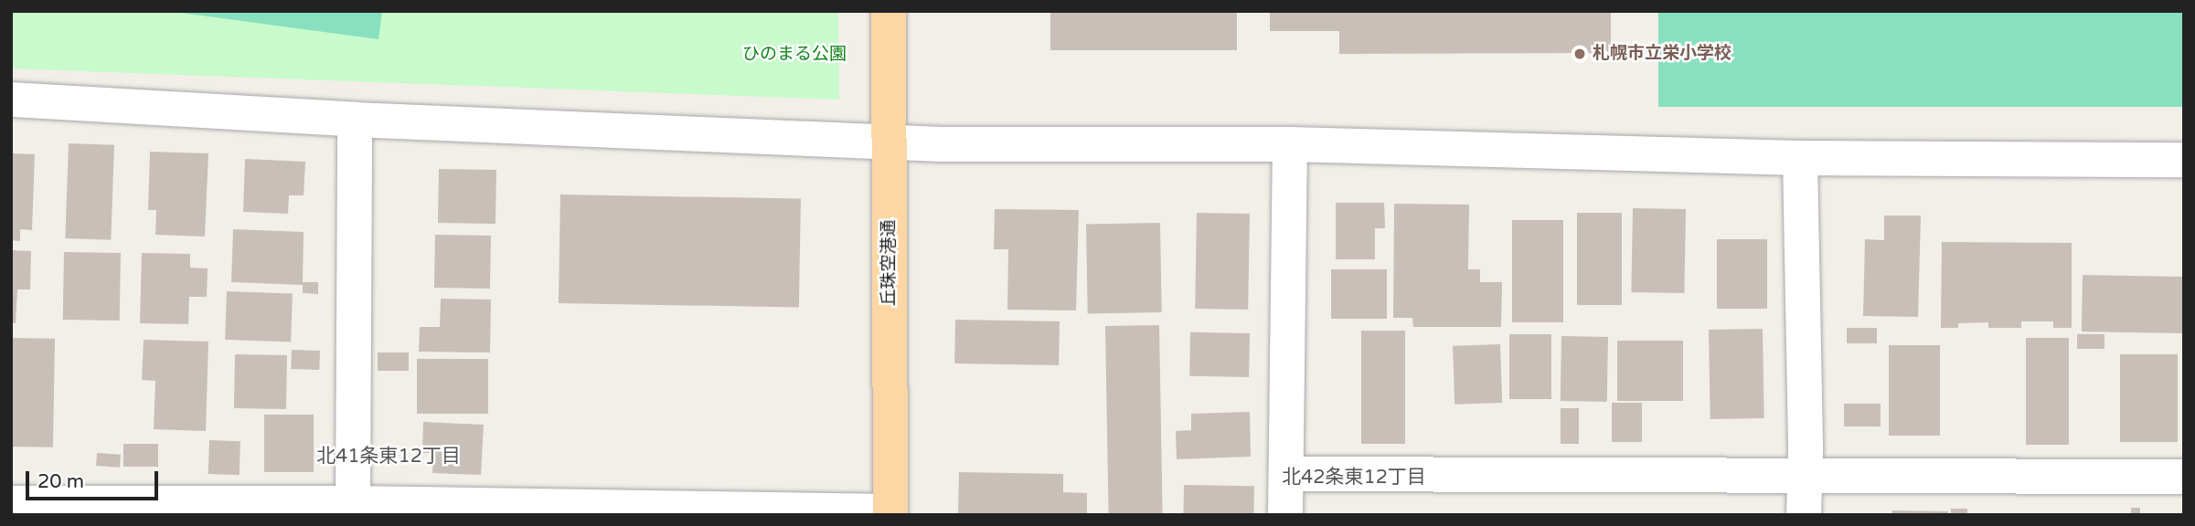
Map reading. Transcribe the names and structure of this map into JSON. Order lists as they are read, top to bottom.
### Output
{
  "streets": {
    "main road": ["丘珠空港通"]
  },
  "districts": ["北41条東12丁目", "北42条東12丁目"],
  "parks": ["ひのまる公園"],
  "places": ["札幌市立栄小学校"],
  "scale_bar": "20 m"
}
